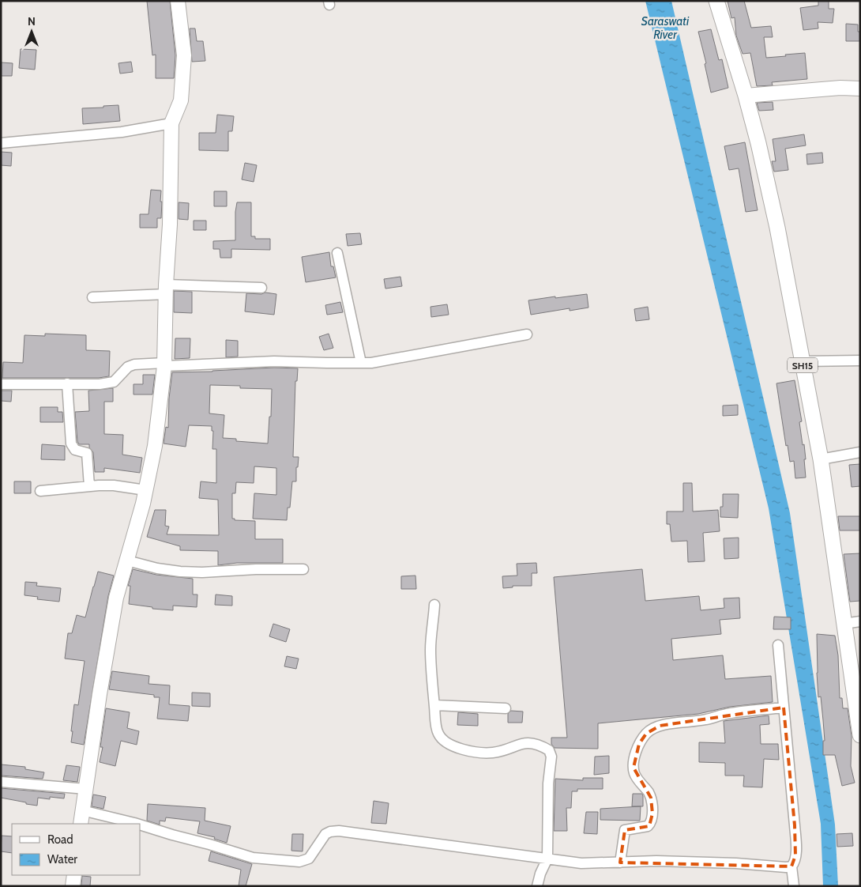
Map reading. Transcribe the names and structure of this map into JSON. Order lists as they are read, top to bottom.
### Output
{
  "streets": {
    "main road": ["SH15"]
  },
  "water": ["Saraswati River"],
  "legend": ["Road", "Water"],
  "north": "top"
}
